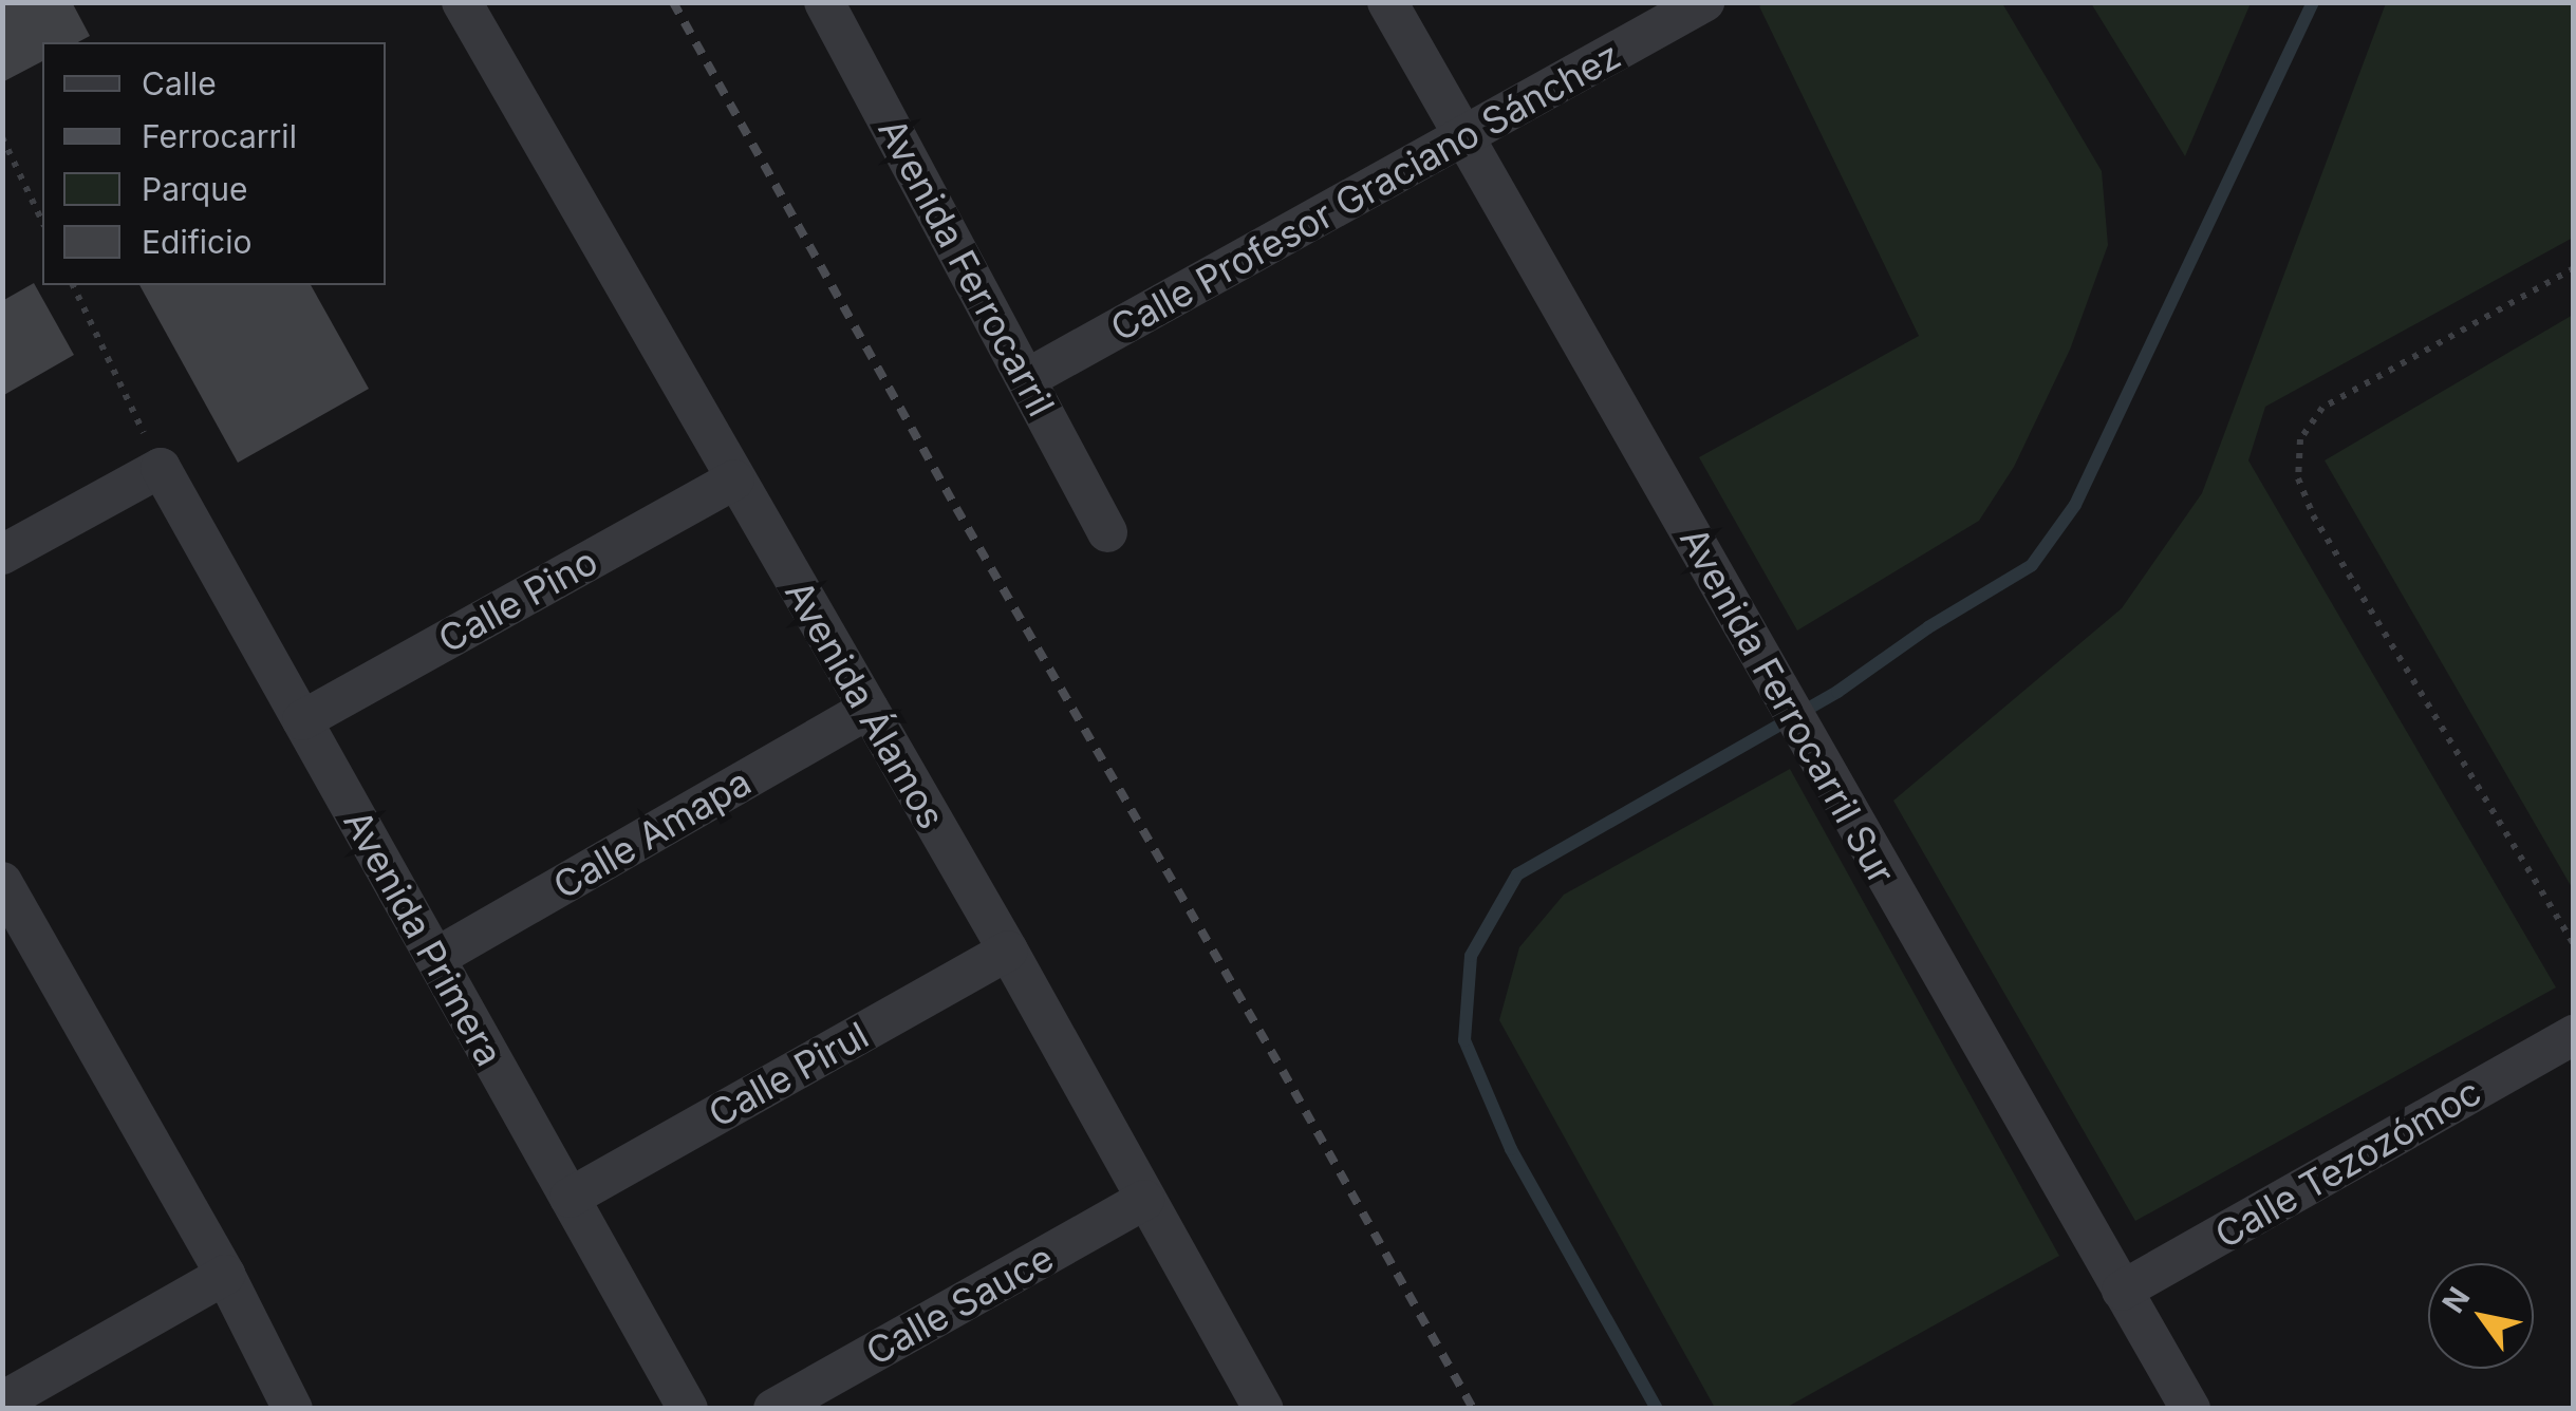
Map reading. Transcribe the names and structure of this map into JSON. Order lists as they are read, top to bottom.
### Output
{
  "streets": {
    "street": [
      "Calle Profesor Graciano Sánchez",
      "Avenida Ferrocarril",
      "Calle Pino",
      "Avenida Álamos",
      "Avenida Ferrocarril Sur",
      "Calle Amapa",
      "Avenida Primera",
      "Calle Pirul",
      "Calle Tezozómoc",
      "Calle Sauce"
    ]
  },
  "crossings": [
    ["Calle Profesor Graciano Sánchez", "Avenida Ferrocarril"],
    ["Calle Profesor Graciano Sánchez", "Avenida Ferrocarril Sur"],
    ["Calle Pino", "Avenida Álamos"],
    ["Calle Pino", "Avenida Primera"],
    ["Avenida Álamos", "Calle Amapa"],
    ["Avenida Álamos", "Calle Pirul"],
    ["Avenida Álamos", "Calle Sauce"],
    ["Avenida Ferrocarril Sur", "Calle Tezozómoc"],
    ["Calle Amapa", "Avenida Primera"],
    ["Avenida Primera", "Calle Pirul"]
  ],
  "legend": [
    "Calle",
    "Ferrocarril",
    "Parque",
    "Edificio"
  ],
  "north": "top left"
}
